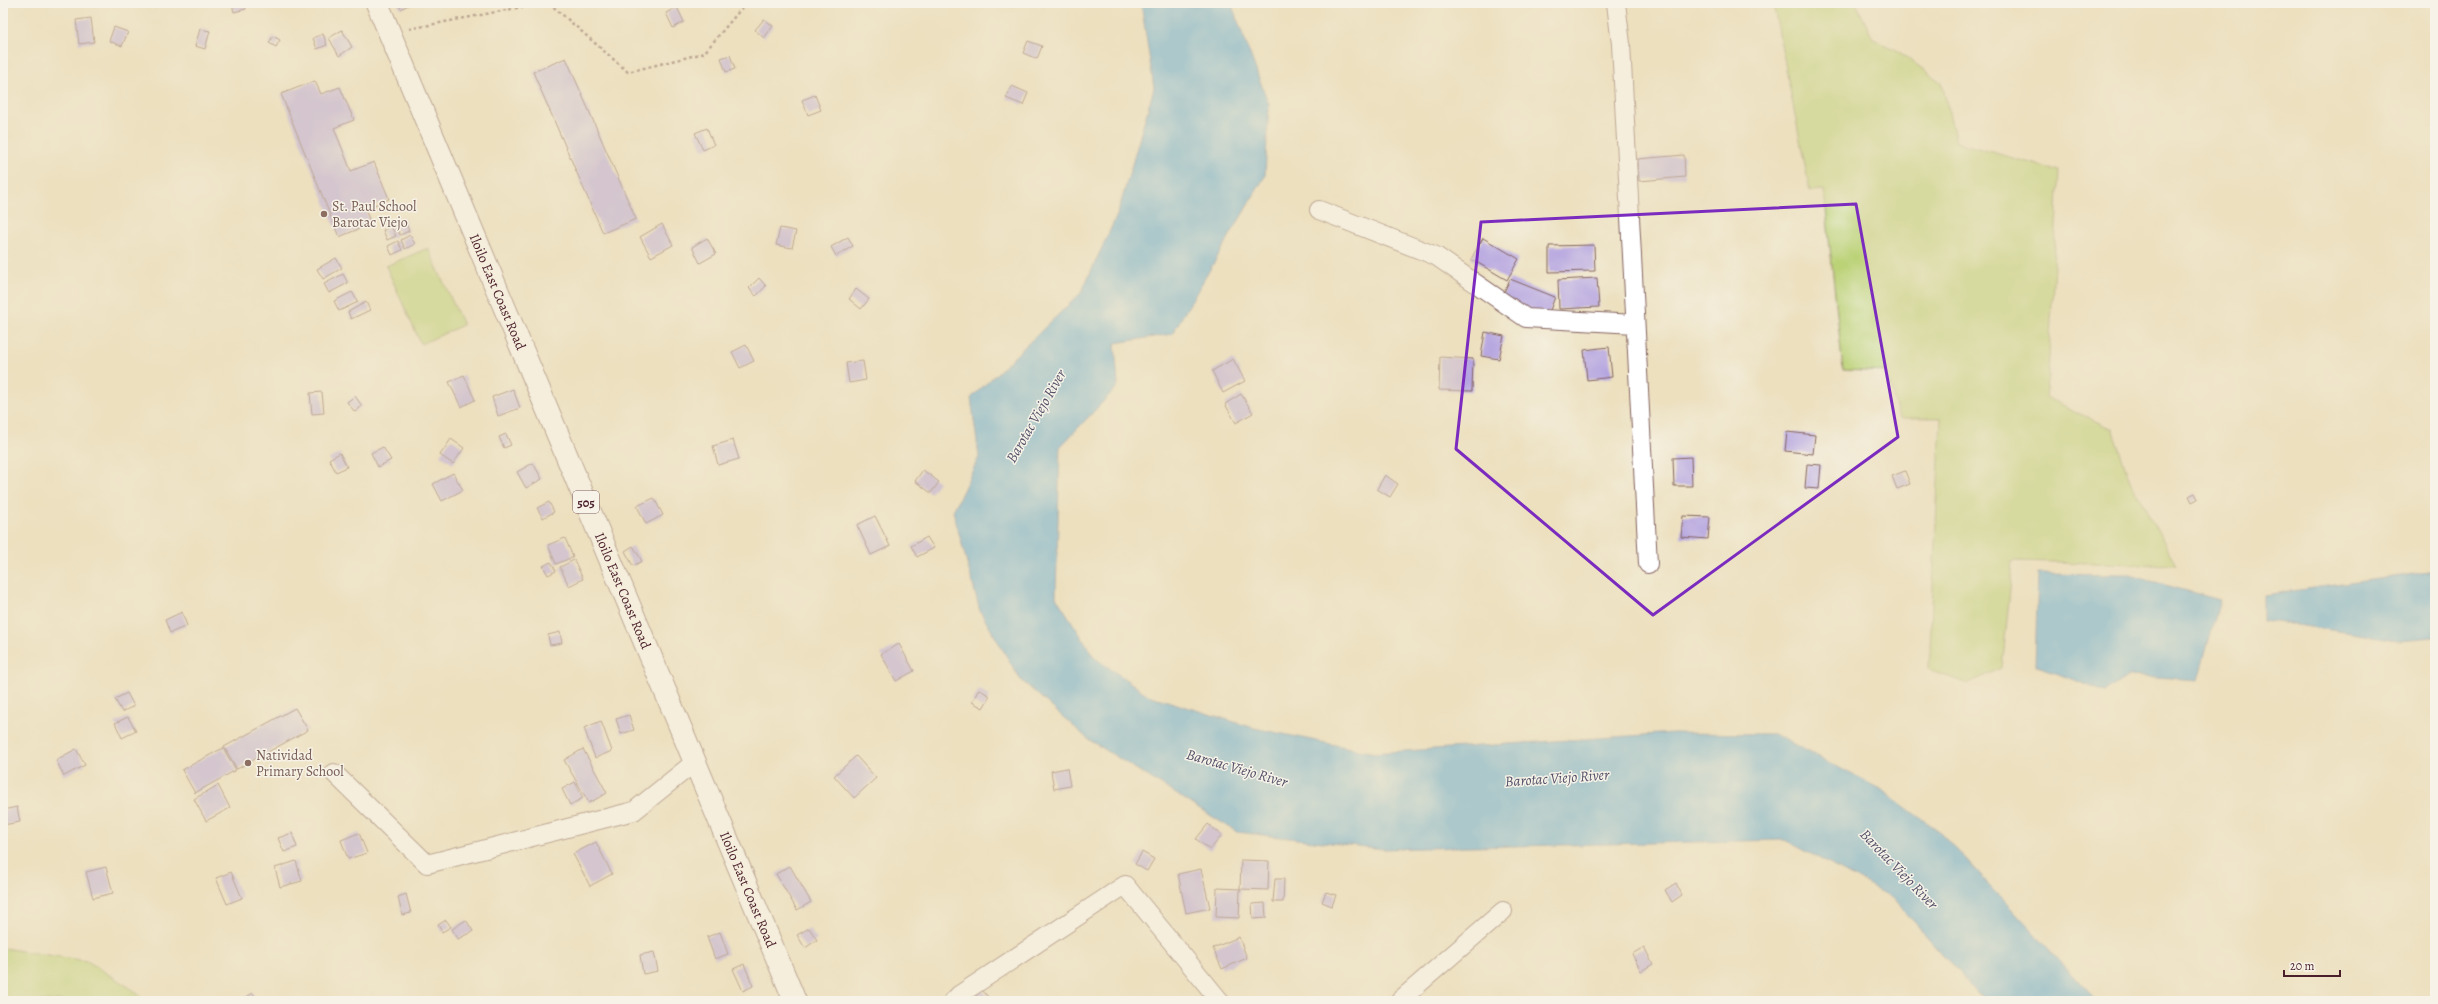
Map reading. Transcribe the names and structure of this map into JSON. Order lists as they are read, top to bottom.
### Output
{
  "streets": {
    "main road": ["Iloilo East Coast Road", "505"]
  },
  "water": ["Barotac Viejo River"],
  "places": ["St. Paul School Barotac Viejo", "Natividad Primary School"],
  "scale_bar": "20 m"
}
